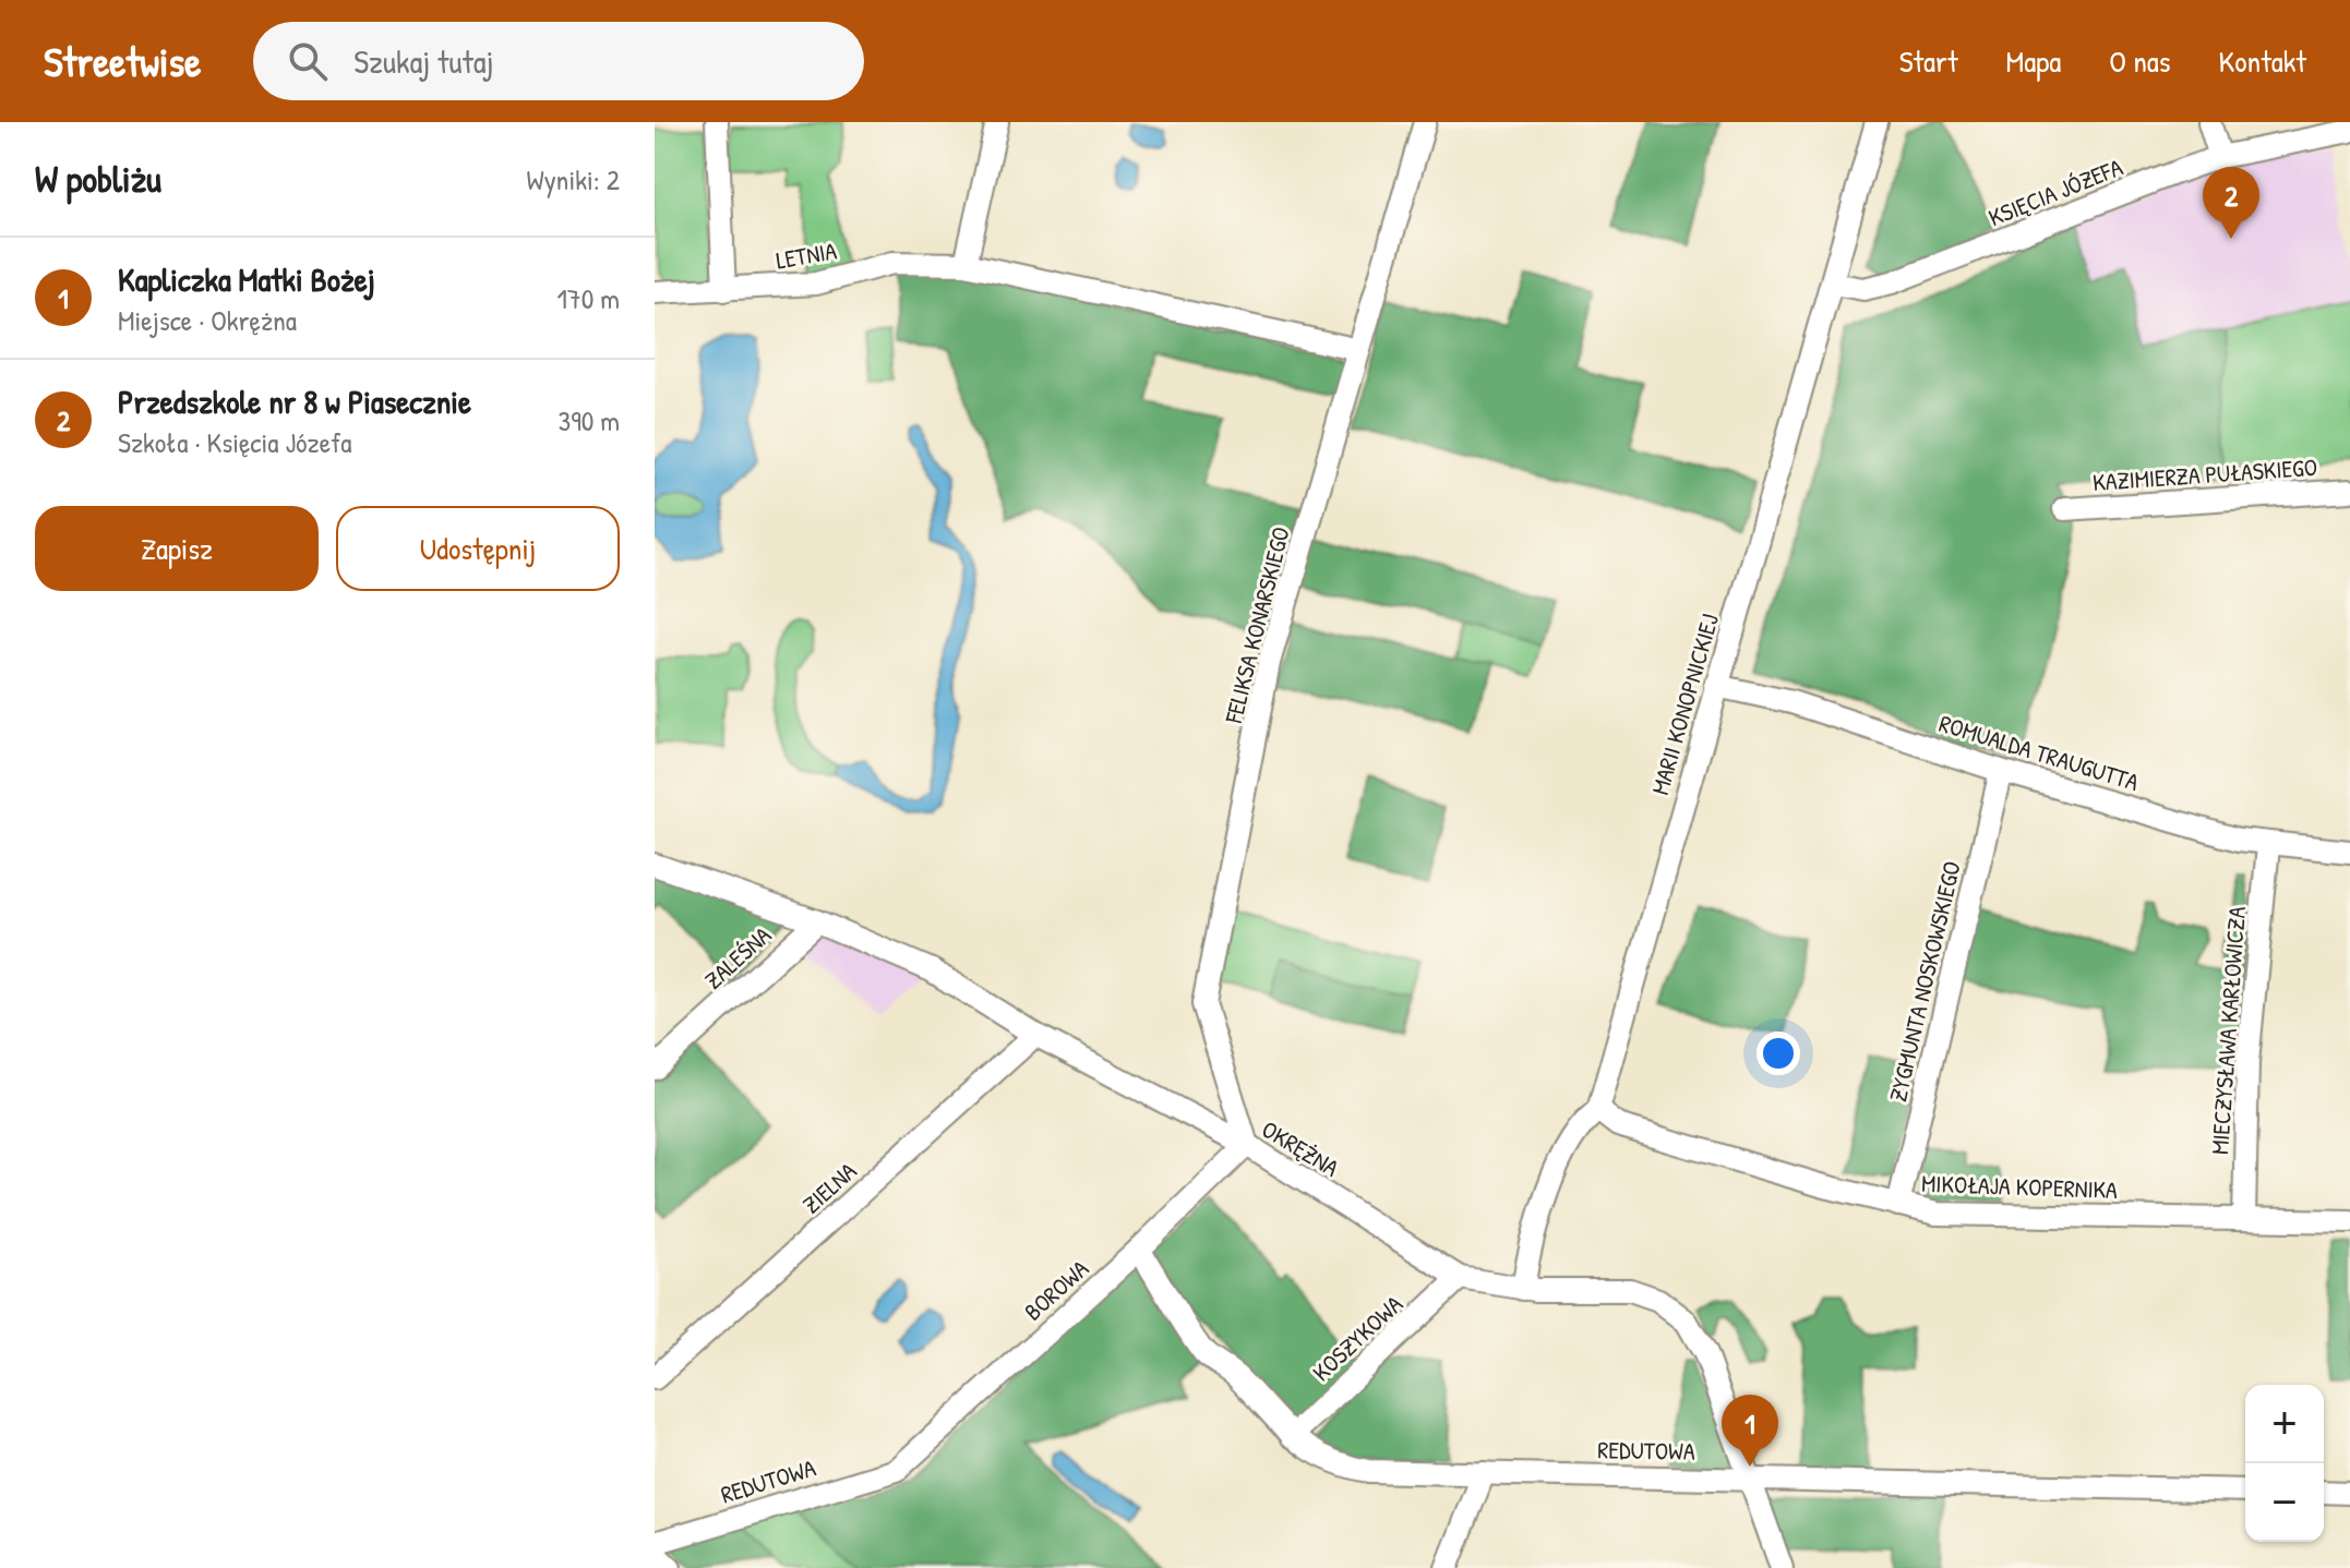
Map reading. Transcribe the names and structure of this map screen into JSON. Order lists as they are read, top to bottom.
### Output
{
  "streets": {
    "street": [
      "KSIĘCIA JÓZEFA",
      "LETNIA",
      "KAZIMIERZA PUŁASKIEGO",
      "FELIKSA KONARSKIEGO",
      "MARII KONOPNICKIEJ",
      "ROMUALDA TRAUGUTTA",
      "ZALEŚNA",
      "ZYGMUNTA NOSKOWSKIEGO",
      "MIECZYSŁAWA KARŁOWICZA",
      "OKRĘŻNA",
      "MIKOŁAJA KOPERNIKA",
      "ZIELNA",
      "BOROWA",
      "KOSZYKOWA",
      "REDUTOWA"
    ]
  },
  "crossings": [
    ["KSIĘCIA JÓZEFA", "MARII KONOPNICKIEJ"],
    ["LETNIA", "FELIKSA KONARSKIEGO"],
    ["FELIKSA KONARSKIEGO", "OKRĘŻNA"],
    ["FELIKSA KONARSKIEGO", "BOROWA"],
    ["MARII KONOPNICKIEJ", "ROMUALDA TRAUGUTTA"],
    ["MARII KONOPNICKIEJ", "OKRĘŻNA"],
    ["MARII KONOPNICKIEJ", "MIKOŁAJA KOPERNIKA"],
    ["ROMUALDA TRAUGUTTA", "ZYGMUNTA NOSKOWSKIEGO"],
    ["ROMUALDA TRAUGUTTA", "MIECZYSŁAWA KARŁOWICZA"],
    ["ZALEŚNA", "OKRĘŻNA"],
    ["ZYGMUNTA NOSKOWSKIEGO", "MIKOŁAJA KOPERNIKA"],
    ["MIECZYSŁAWA KARŁOWICZA", "MIKOŁAJA KOPERNIKA"],
    ["OKRĘŻNA", "ZIELNA"],
    ["OKRĘŻNA", "BOROWA"],
    ["OKRĘŻNA", "KOSZYKOWA"],
    ["OKRĘŻNA", "REDUTOWA"],
    ["BOROWA", "REDUTOWA"],
    ["KOSZYKOWA", "REDUTOWA"]
  ],
  "page": {
    "header": "Streetwise",
    "search": "Szukaj tutaj",
    "nav": [
      "Start",
      "Mapa",
      "O nas",
      "Kontakt"
    ],
    "heading": ["W pobliżu", "Wyniki: 2"],
    "pins": ["2", "1"],
    "list": [
      {
        "mark": "1",
        "name": "Kapliczka Matki Bożej",
        "note": "Miejsce · Okrężna",
        "value": "170 m"
      },
      {
        "mark": "2",
        "name": "Przedszkole nr 8 w Piasecznie",
        "note": "Szkoła · Księcia Józefa",
        "value": "390 m"
      }
    ],
    "buttons": ["Zapisz", "Udostępnij"],
    "map_buttons": ["+", "−"]
  }
}
